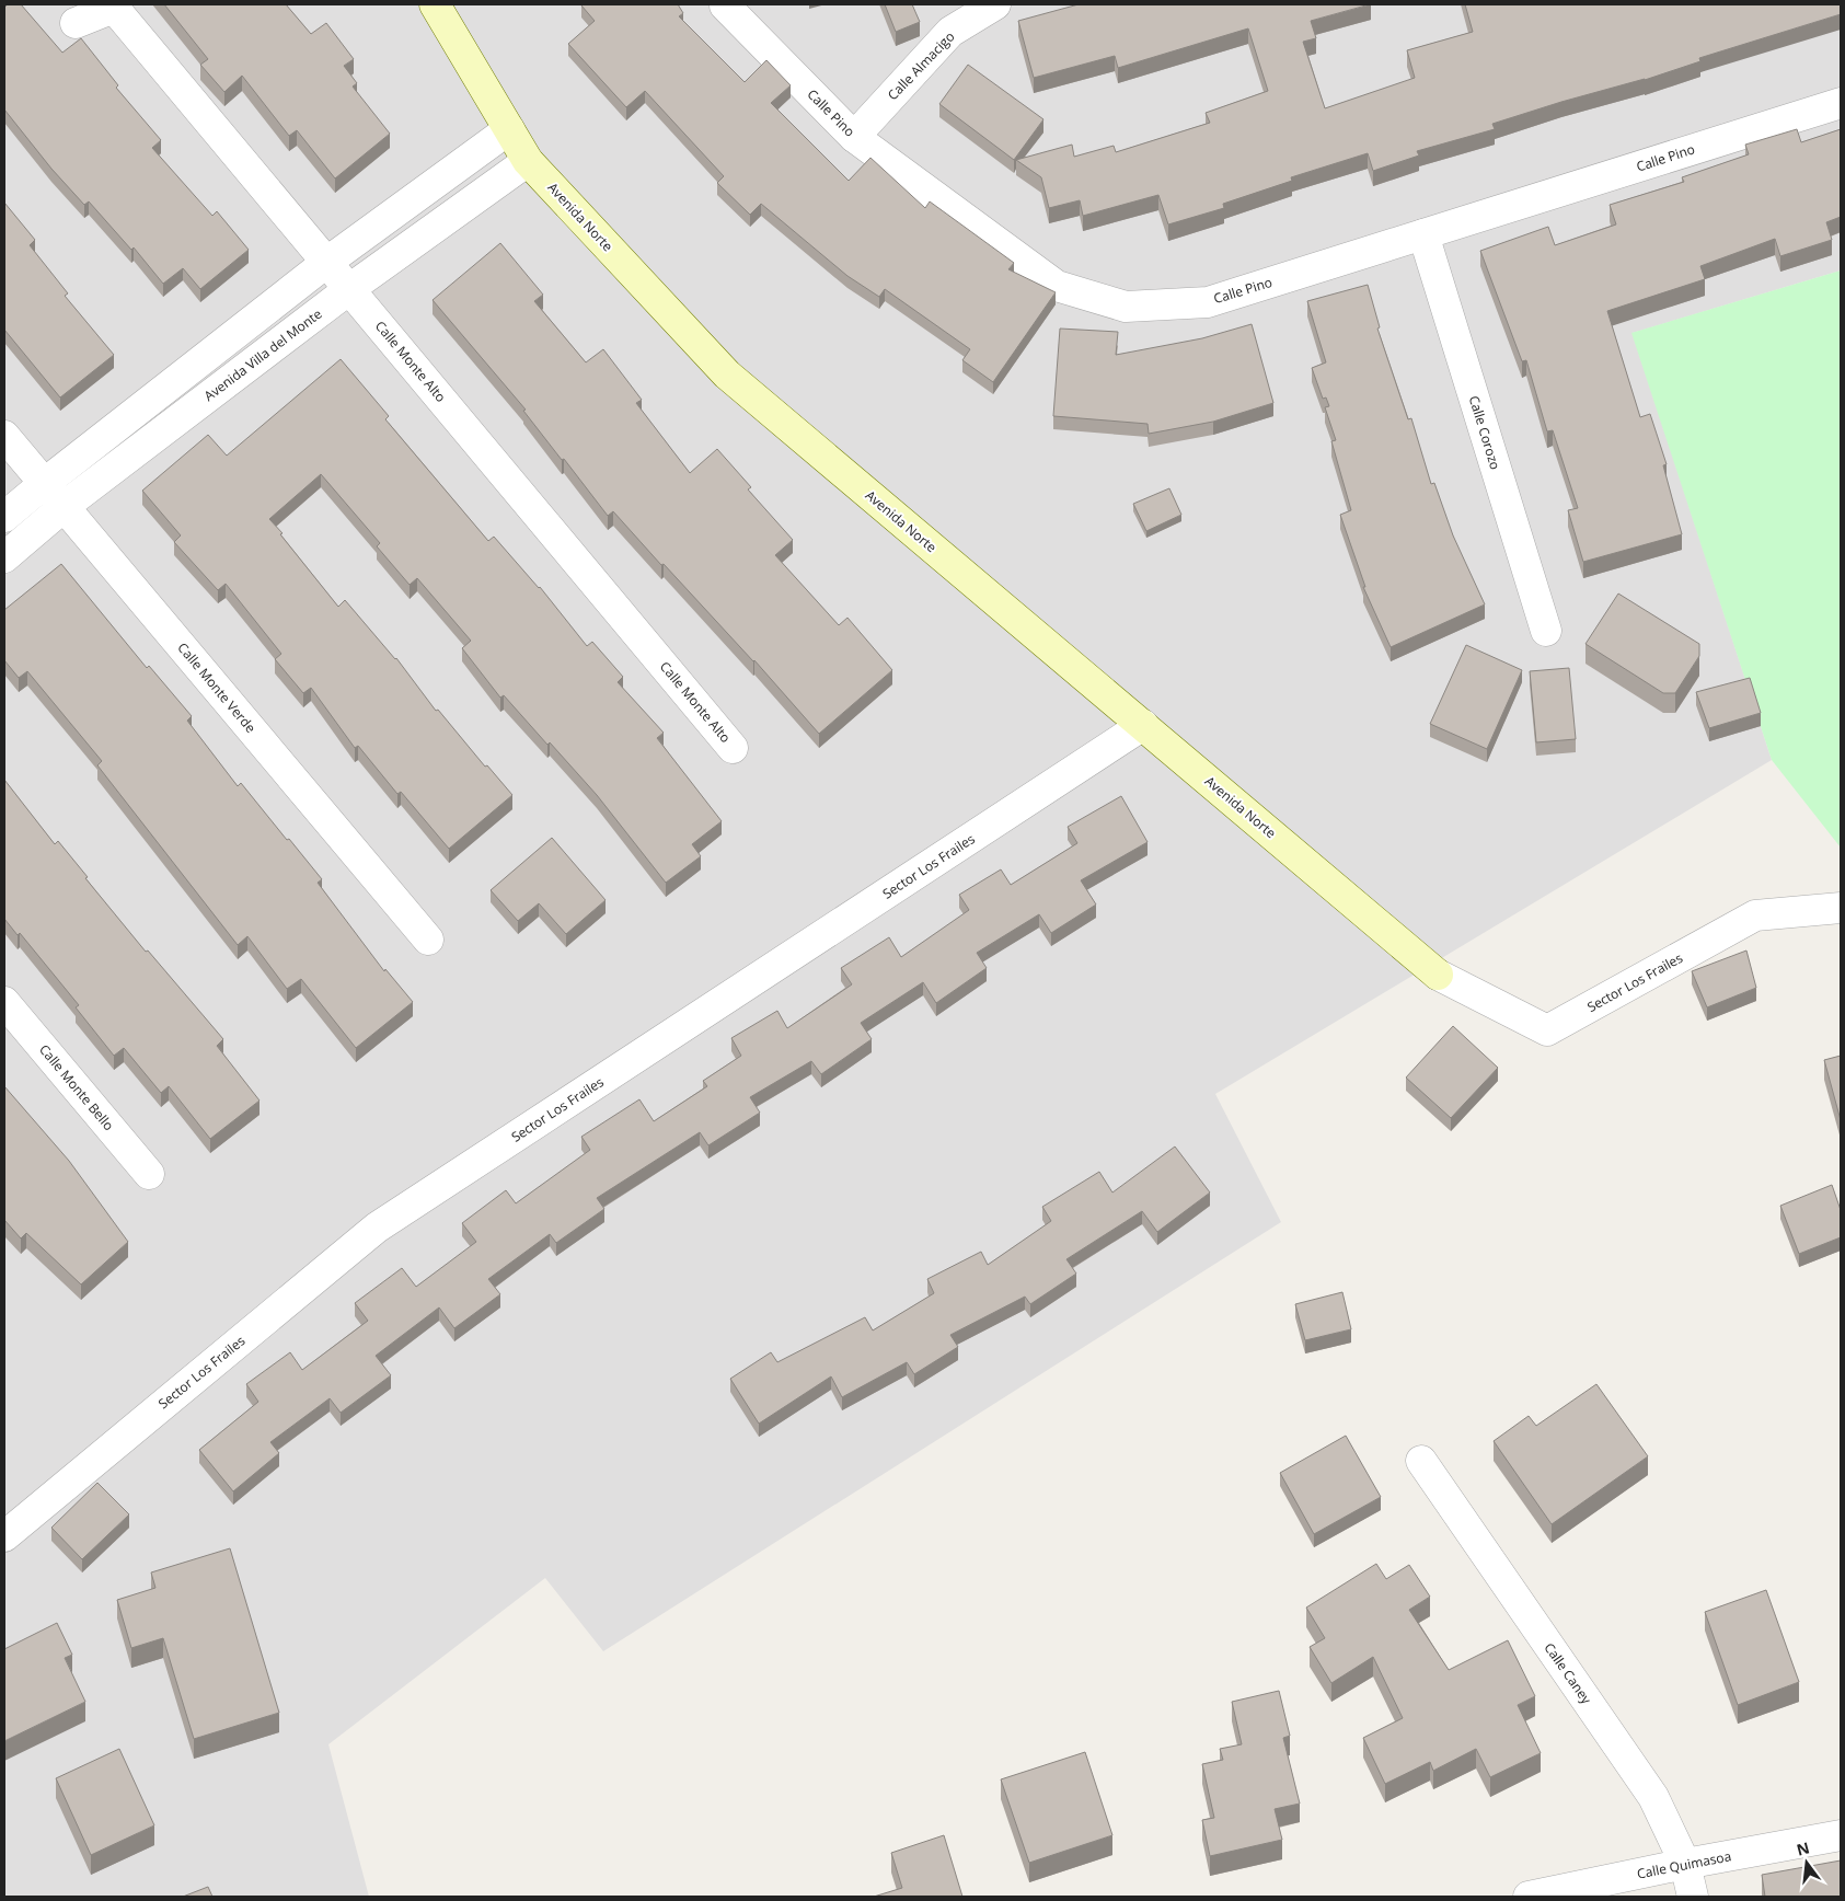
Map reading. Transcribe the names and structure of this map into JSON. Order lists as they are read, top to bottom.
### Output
{
  "streets": {
    "street": [
      "Calle Almacigo",
      "Calle Pino",
      "Avenida Norte",
      "Avenida Villa del Monte",
      "Calle Monte Alto",
      "Calle Corozo",
      "Calle Monte Verde",
      "Sector Los Frailes",
      "Calle Monte Bello",
      "Calle Caney",
      "Calle Quimasoa"
    ]
  },
  "crossings": [
    ["Calle Almacigo", "Calle Pino"],
    ["Calle Pino", "Calle Corozo"],
    ["Avenida Norte", "Avenida Villa del Monte"],
    ["Avenida Norte", "Sector Los Frailes"],
    ["Avenida Villa del Monte", "Calle Monte Alto"],
    ["Avenida Villa del Monte", "Calle Monte Verde"],
    ["Calle Caney", "Calle Quimasoa"]
  ],
  "north": "top"
}
